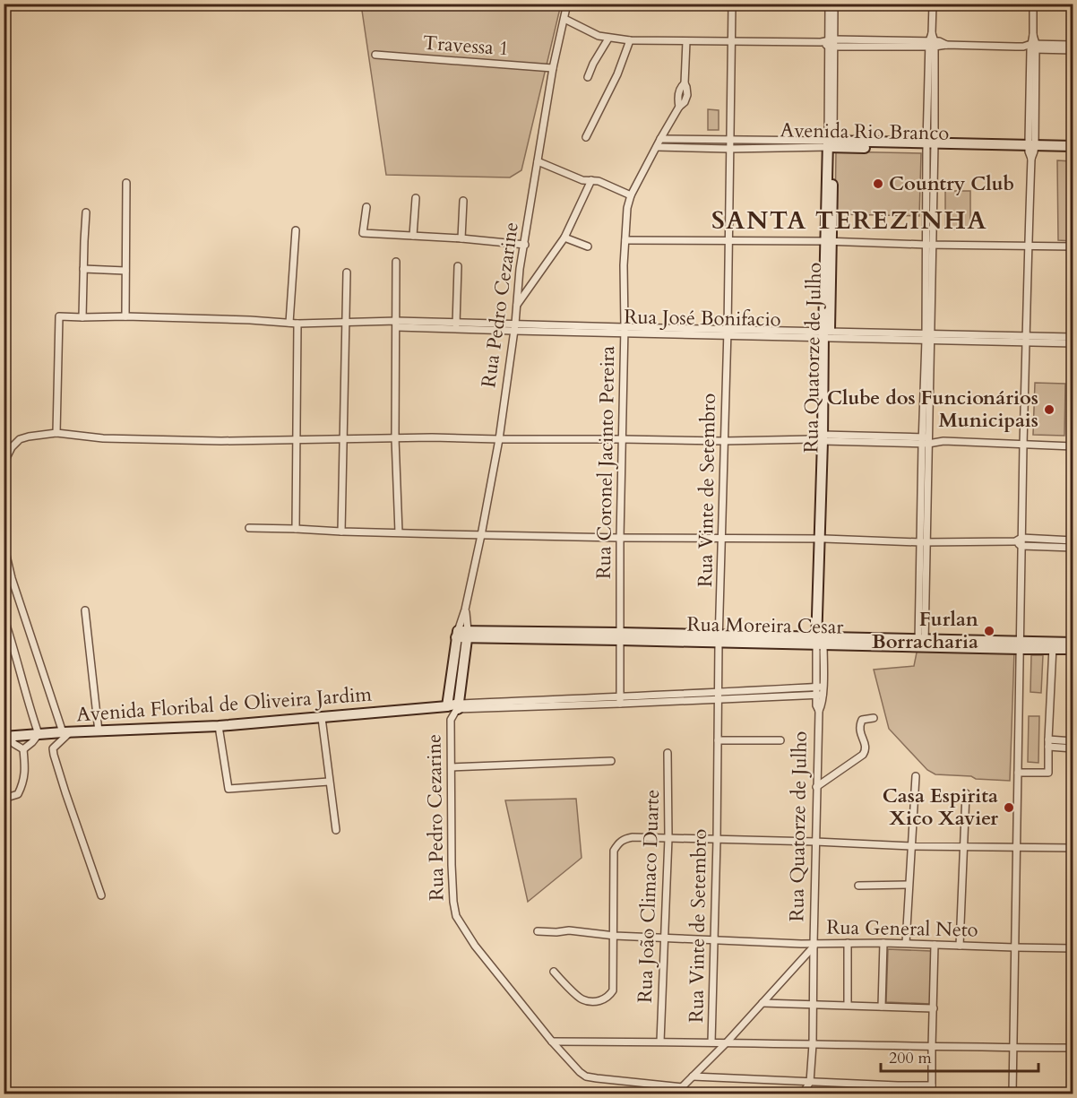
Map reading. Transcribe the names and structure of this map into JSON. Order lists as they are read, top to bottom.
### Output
{
  "streets": {
    "street": [
      "Travessa 1",
      "Avenida Rio Branco",
      "Rua Pedro Cezarine",
      "Rua José Bonifacio",
      "Rua Quatorze de Julho",
      "Rua Coronel Jacinto Pereira",
      "Rua Vinte de Setembro",
      "Rua Moreira Cesar",
      "Avenida Floribal de Oliveira Jardim",
      "Rua João Climaco Duarte",
      "Rua General Neto"
    ]
  },
  "crossings": [
    ["Travessa 1", "Rua Pedro Cezarine"],
    ["Avenida Rio Branco", "Rua Quatorze de Julho"],
    ["Avenida Rio Branco", "Rua Coronel Jacinto Pereira"],
    ["Avenida Rio Branco", "Rua Vinte de Setembro"],
    ["Rua Pedro Cezarine", "Rua José Bonifacio"],
    ["Rua Pedro Cezarine", "Rua Moreira Cesar"],
    ["Rua Pedro Cezarine", "Avenida Floribal de Oliveira Jardim"],
    ["Rua José Bonifacio", "Rua Quatorze de Julho"],
    ["Rua José Bonifacio", "Rua Coronel Jacinto Pereira"],
    ["Rua José Bonifacio", "Rua Vinte de Setembro"],
    ["Rua Quatorze de Julho", "Rua Moreira Cesar"],
    ["Rua Quatorze de Julho", "Avenida Floribal de Oliveira Jardim"],
    ["Rua Quatorze de Julho", "Rua General Neto"],
    ["Rua Coronel Jacinto Pereira", "Rua Moreira Cesar"],
    ["Rua Coronel Jacinto Pereira", "Avenida Floribal de Oliveira Jardim"],
    ["Rua Vinte de Setembro", "Rua Moreira Cesar"],
    ["Rua Vinte de Setembro", "Avenida Floribal de Oliveira Jardim"],
    ["Rua Vinte de Setembro", "Rua General Neto"],
    ["Rua João Climaco Duarte", "Rua General Neto"]
  ],
  "districts": ["SANTA TEREZINHA"],
  "places": [
    "Country Club",
    "Clube dos Funcionários Municipais",
    "Furlan Borracharia",
    "Casa Espirita Xico Xavier"
  ],
  "scale_bar": "200 m"
}
